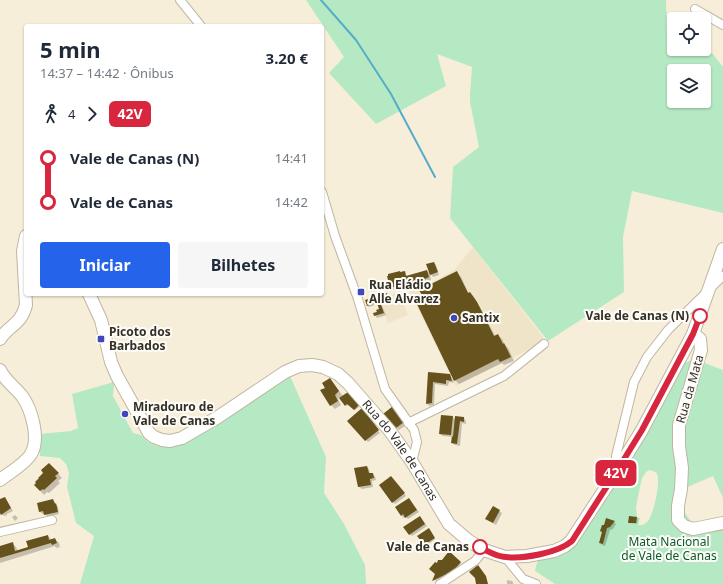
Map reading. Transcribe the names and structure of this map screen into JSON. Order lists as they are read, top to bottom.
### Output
{
  "streets": {
    "street": ["Rua da Mata", "Rua do Vale de Canas"]
  },
  "crossings": [
    ["Rua da Mata", "Rua do Vale de Canas"]
  ],
  "parks": ["Mata Nacional de Vale de Canas"],
  "places": {
    "transit": ["Rua Eládio Alle Alvarez", "Picoto dos Barbados"],
    "other": [
      "Vale de Canas (N)",
      "Santix",
      "Miradouro de Vale de Canas",
      "Vale de Canas"
    ]
  },
  "lines": ["bus line 42V"],
  "page": {
    "on_map": "42V",
    "heading": ["5 min", "14:37 – 14:42 · Ônibus", "3.20 €"],
    "legs": ["4", "42V"],
    "list": [
      {
        "name": "Vale de Canas (N)",
        "value": "14:41"
      },
      {
        "name": "Vale de Canas",
        "value": "14:42"
      }
    ],
    "buttons": ["Iniciar", "Bilhetes"]
  }
}
